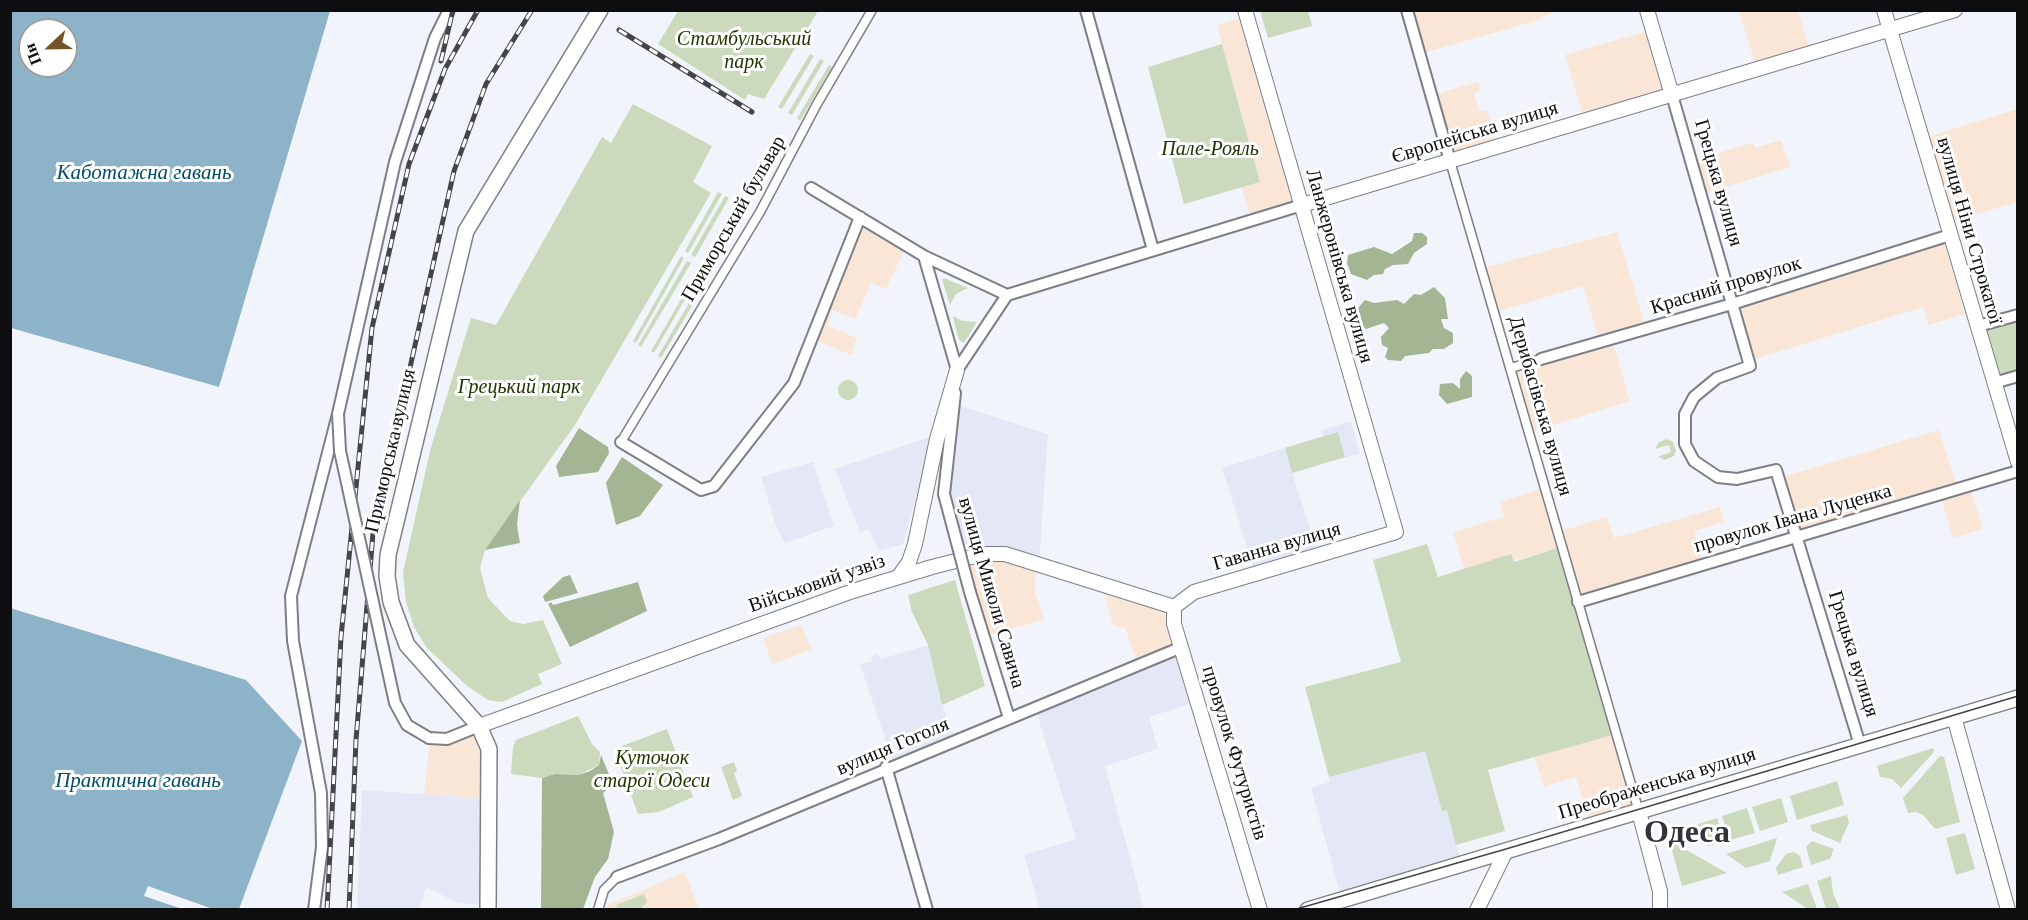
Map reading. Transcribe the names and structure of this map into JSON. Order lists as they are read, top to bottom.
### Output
{
  "streets": {
    "main road": ["Приморська вулиця", "Преображенська вулиця"],
    "street": [
      "Європейська вулиця",
      "Грецька вулиця",
      "Приморський бульвар",
      "вулиця Ніни Строкатої",
      "Ланжеронівська вулиця",
      "Красний провулок",
      "Дерибасівська вулиця",
      "провулок Івана Луценка",
      "Гаванна вулиця",
      "Військовий узвіз",
      "вулиця Миколи Савича",
      "вулиця Гоголя",
      "провулок Футуристів"
    ]
  },
  "crossings": [
    ["Європейська вулиця", "Грецька вулиця"],
    ["Європейська вулиця", "вулиця Ніни Строкатої"],
    ["Європейська вулиця", "Ланжеронівська вулиця"],
    ["Європейська вулиця", "Дерибасівська вулиця"],
    ["Грецька вулиця", "Красний провулок"],
    ["Грецька вулиця", "провулок Івана Луценка"],
    ["Грецька вулиця", "Преображенська вулиця"],
    ["вулиця Ніни Строкатої", "Красний провулок"],
    ["Ланжеронівська вулиця", "Гаванна вулиця"],
    ["Красний провулок", "Дерибасівська вулиця"],
    ["Дерибасівська вулиця", "провулок Івана Луценка"],
    ["Дерибасівська вулиця", "Преображенська вулиця"],
    ["Приморська вулиця", "Військовий узвіз"],
    ["Гаванна вулиця", "Військовий узвіз"],
    ["Гаванна вулиця", "провулок Футуристів"],
    ["Військовий узвіз", "провулок Футуристів"],
    ["вулиця Миколи Савича", "вулиця Гоголя"],
    ["вулиця Гоголя", "провулок Футуристів"]
  ],
  "districts": ["Одеса"],
  "water": ["Каботажна гавань", "Практична гавань"],
  "parks": [
    "Стамбульський парк",
    "Пале-Рояль",
    "Грецький парк",
    "Куточок старої Одеси"
  ],
  "north": "left"
}
